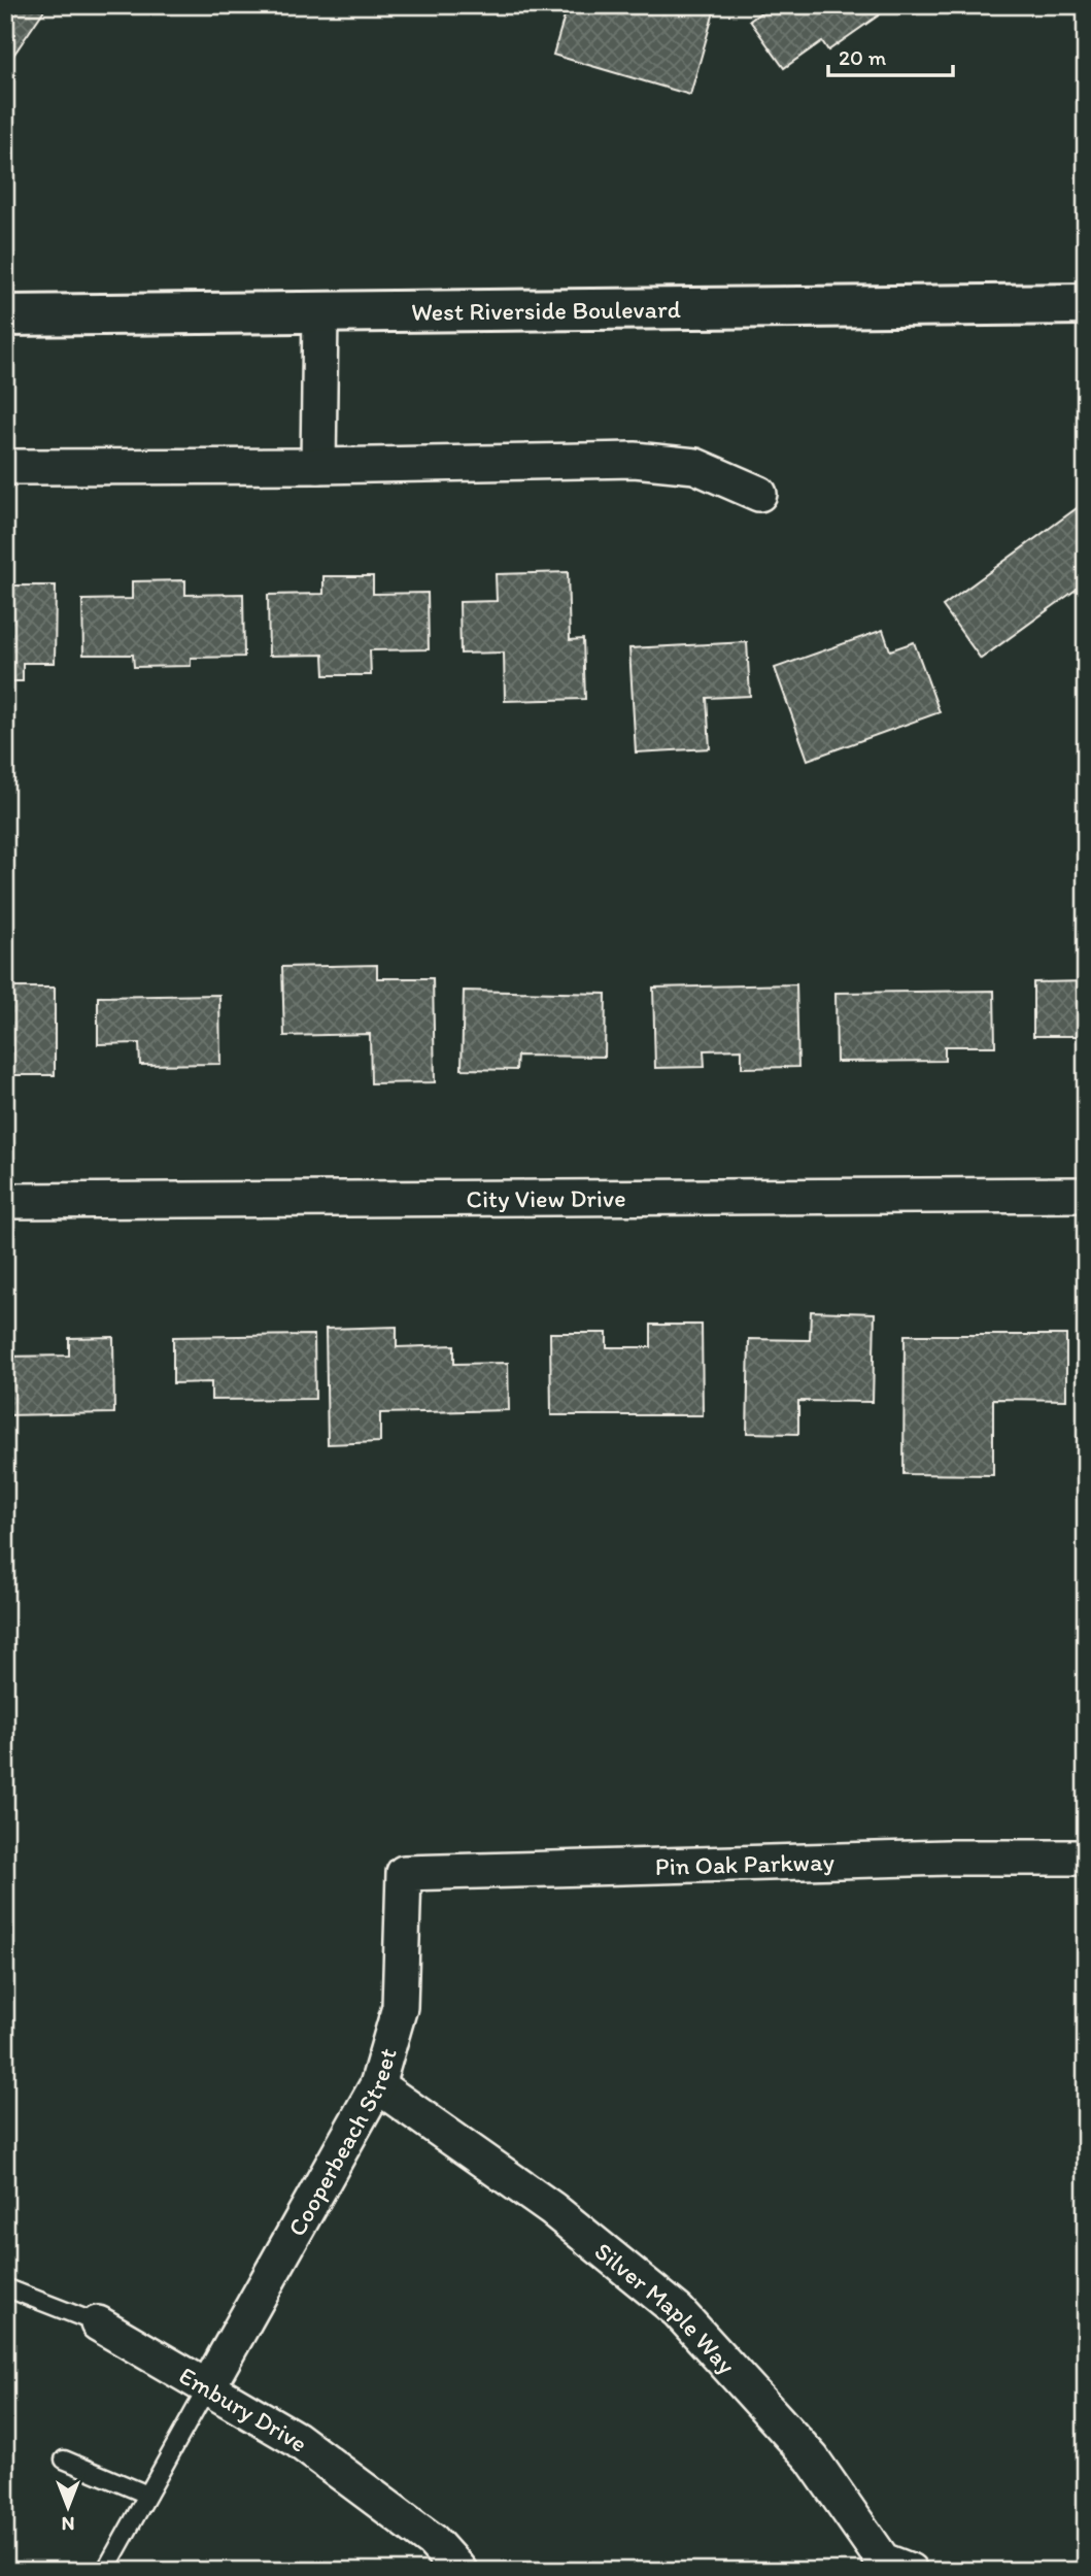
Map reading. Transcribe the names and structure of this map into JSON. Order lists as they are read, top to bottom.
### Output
{
  "streets": {
    "main road": ["West Riverside Boulevard"],
    "street": [
      "City View Drive",
      "Pin Oak Parkway",
      "Cooperbeach Street",
      "Silver Maple Way",
      "Embury Drive"
    ]
  },
  "crossings": [
    ["Pin Oak Parkway", "Cooperbeach Street"],
    ["Cooperbeach Street", "Silver Maple Way"],
    ["Cooperbeach Street", "Embury Drive"]
  ],
  "scale_bar": "20 m",
  "north": "bottom"
}
